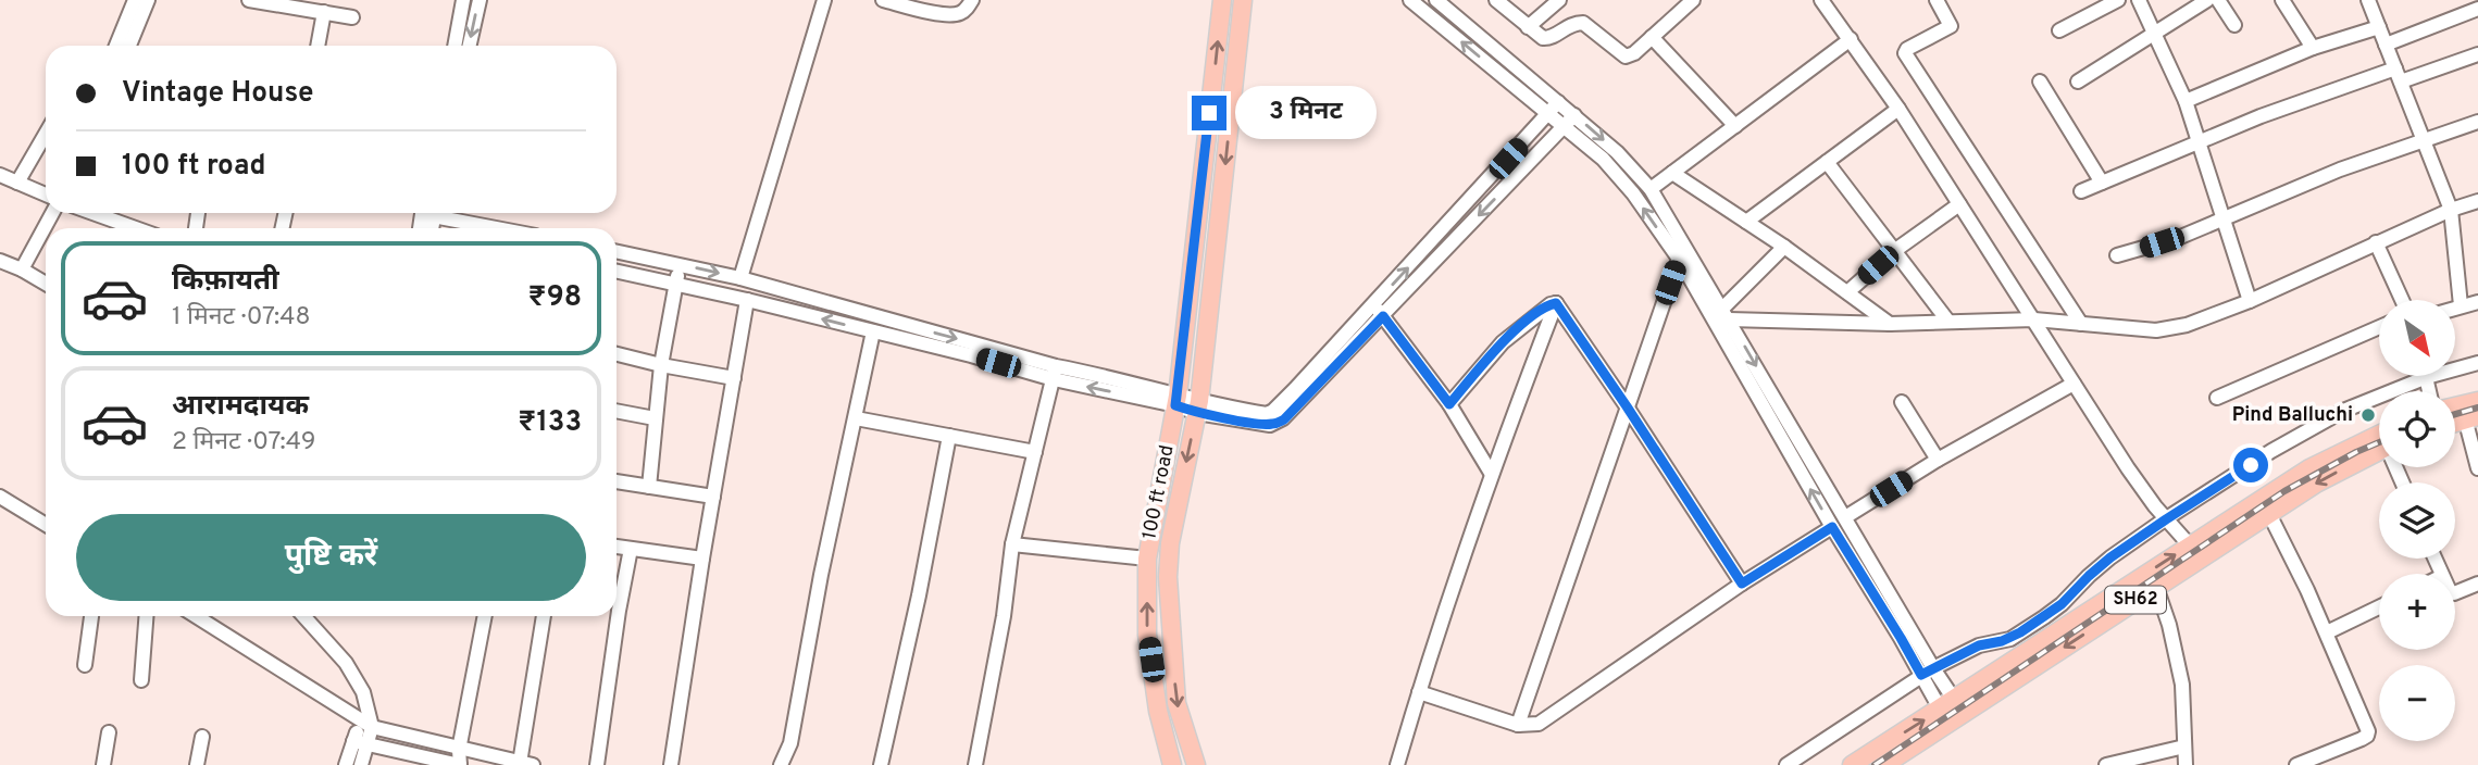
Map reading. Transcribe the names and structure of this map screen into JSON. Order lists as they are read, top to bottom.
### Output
{
  "streets": {
    "main road": ["100 ft road", "SH62"]
  },
  "places": ["Pind Balluchi"],
  "north": "bottom right",
  "page": {
    "banner": ["Vintage House", "100 ft road"],
    "bubble": "3 मिनट",
    "list": [
      {
        "name": "किफ़ायती",
        "note": "1 मिनट · 07:48",
        "value": "₹98"
      },
      {
        "name": "आरामदायक",
        "note": "2 मिनट · 07:49",
        "value": "₹133"
      }
    ],
    "map_buttons": ["+", "−"],
    "buttons": "पुष्टि करें"
  }
}
